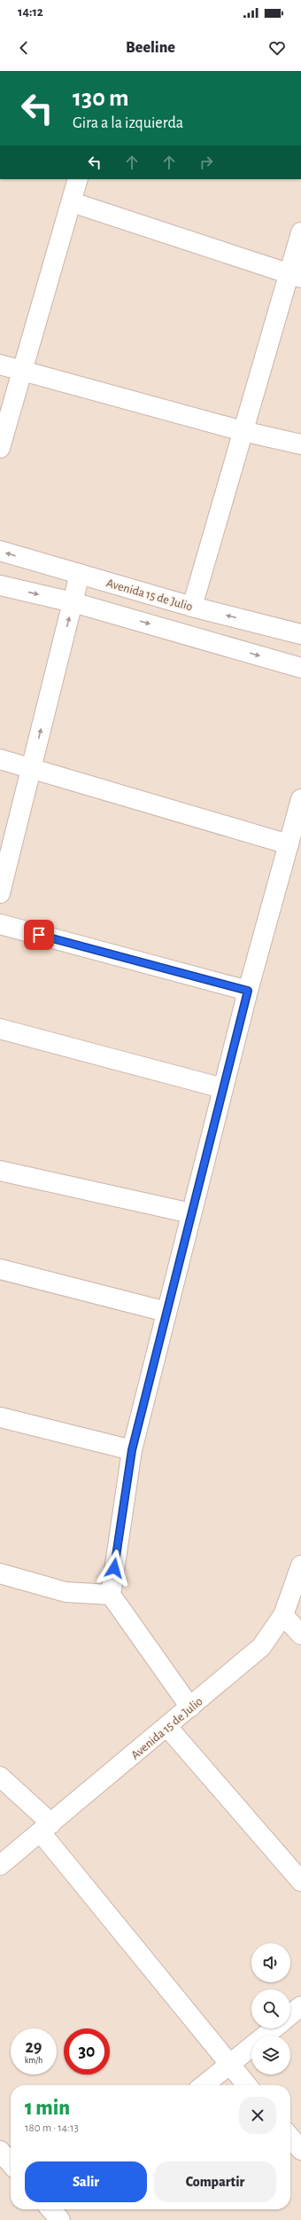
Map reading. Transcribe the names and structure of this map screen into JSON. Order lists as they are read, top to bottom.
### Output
{
  "streets": {
    "street": ["Avenida 15 de Julio"]
  },
  "page": {
    "status": "14:12",
    "header": "Beeline",
    "turn": ["130 m", "Gira a la izquierda"],
    "speed": "29 km/h",
    "limit": "30",
    "heading": ["1 min", "180 m · 14:13"],
    "buttons": ["Salir", "Compartir"]
  }
}
